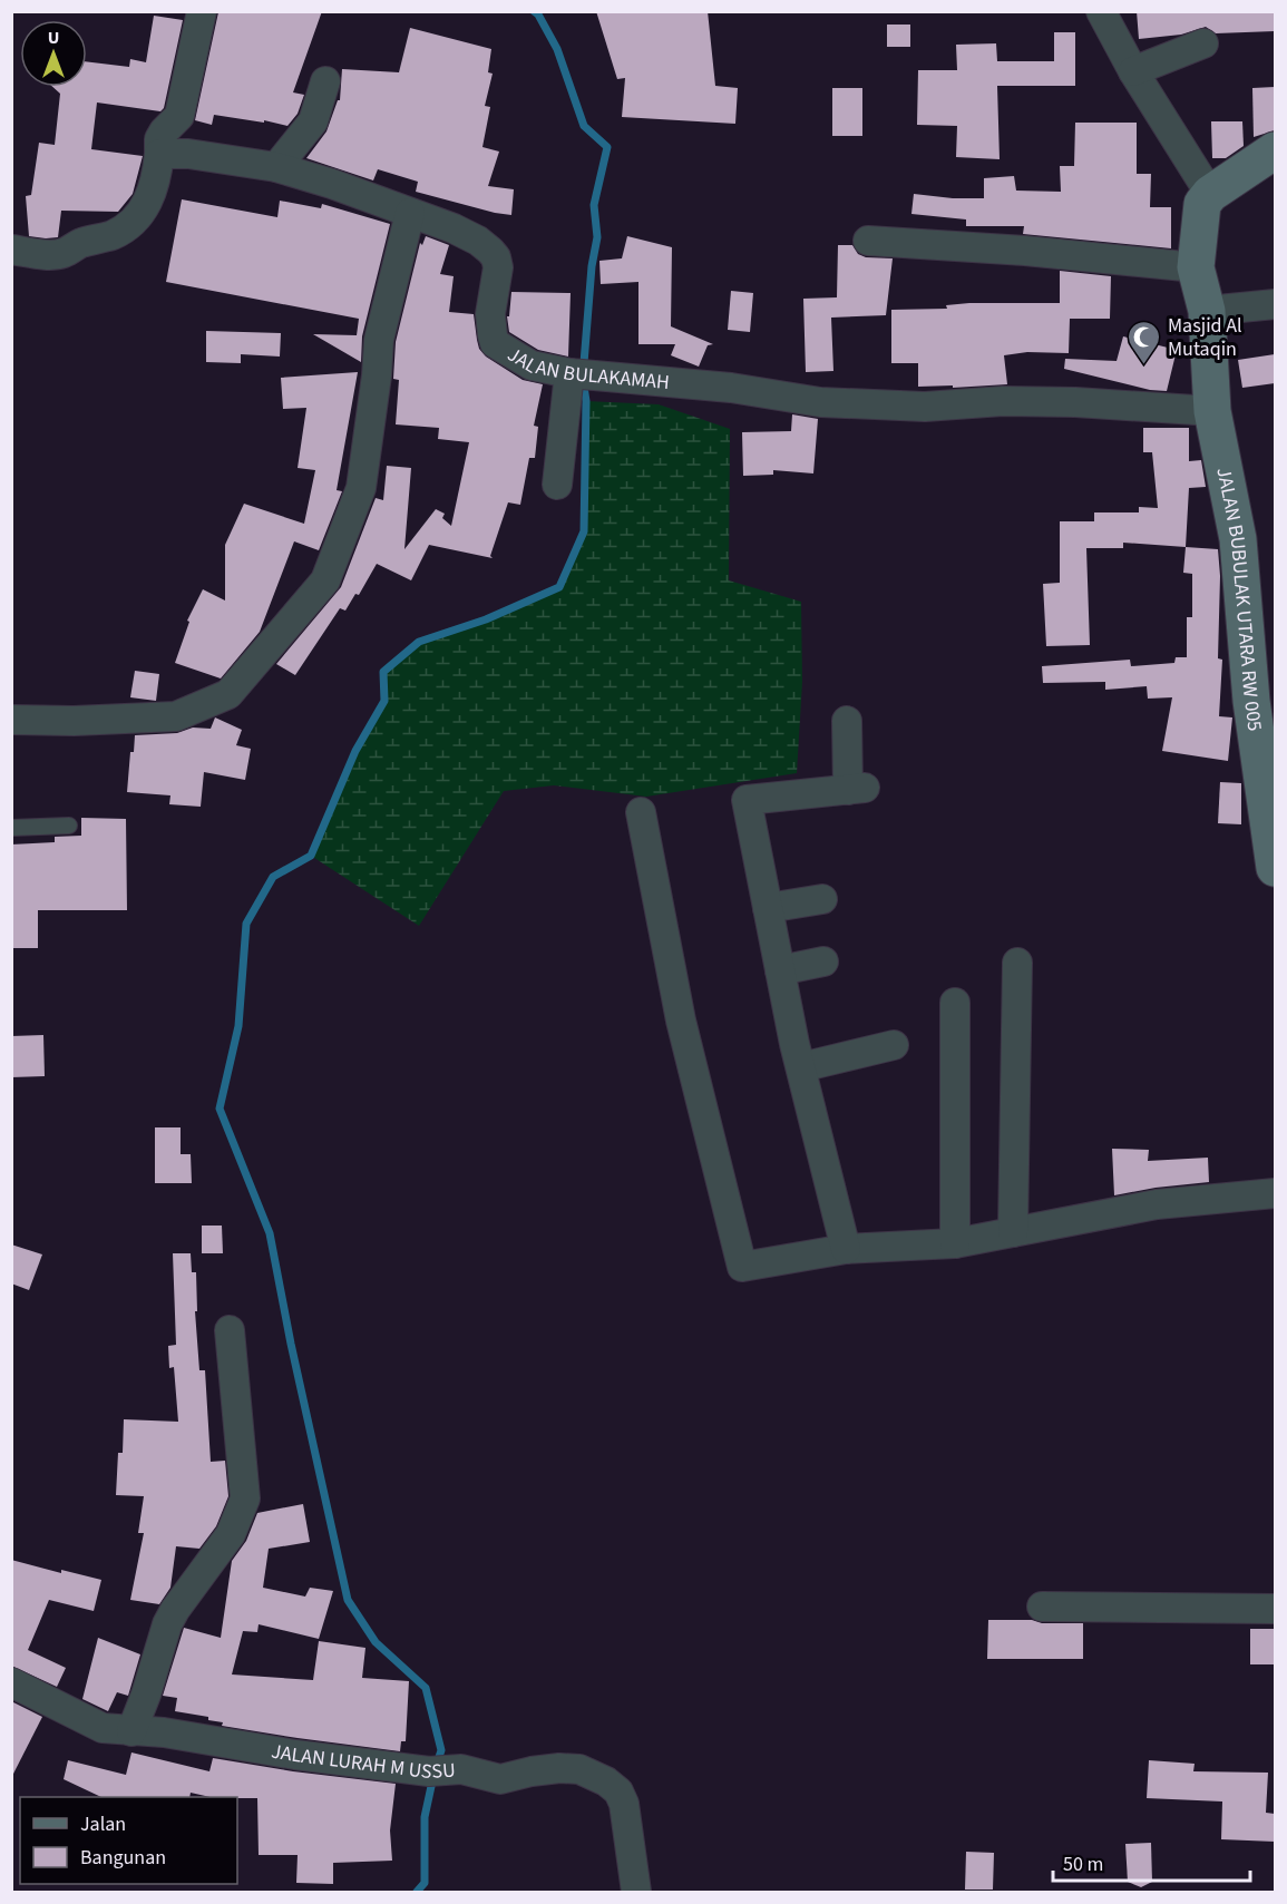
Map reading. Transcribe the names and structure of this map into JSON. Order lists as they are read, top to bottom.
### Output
{
  "streets": {
    "street": ["JALAN BULAKAMAH", "JALAN BUBULAK UTARA RW 005", "JALAN LURAH M USSU"]
  },
  "crossings": [
    ["JALAN BULAKAMAH", "JALAN BUBULAK UTARA RW 005"]
  ],
  "places": {
    "mosque": ["Masjid Al Mutaqin"]
  },
  "legend": ["Jalan", "Bangunan"],
  "scale_bar": "50 m",
  "north": "top"
}
